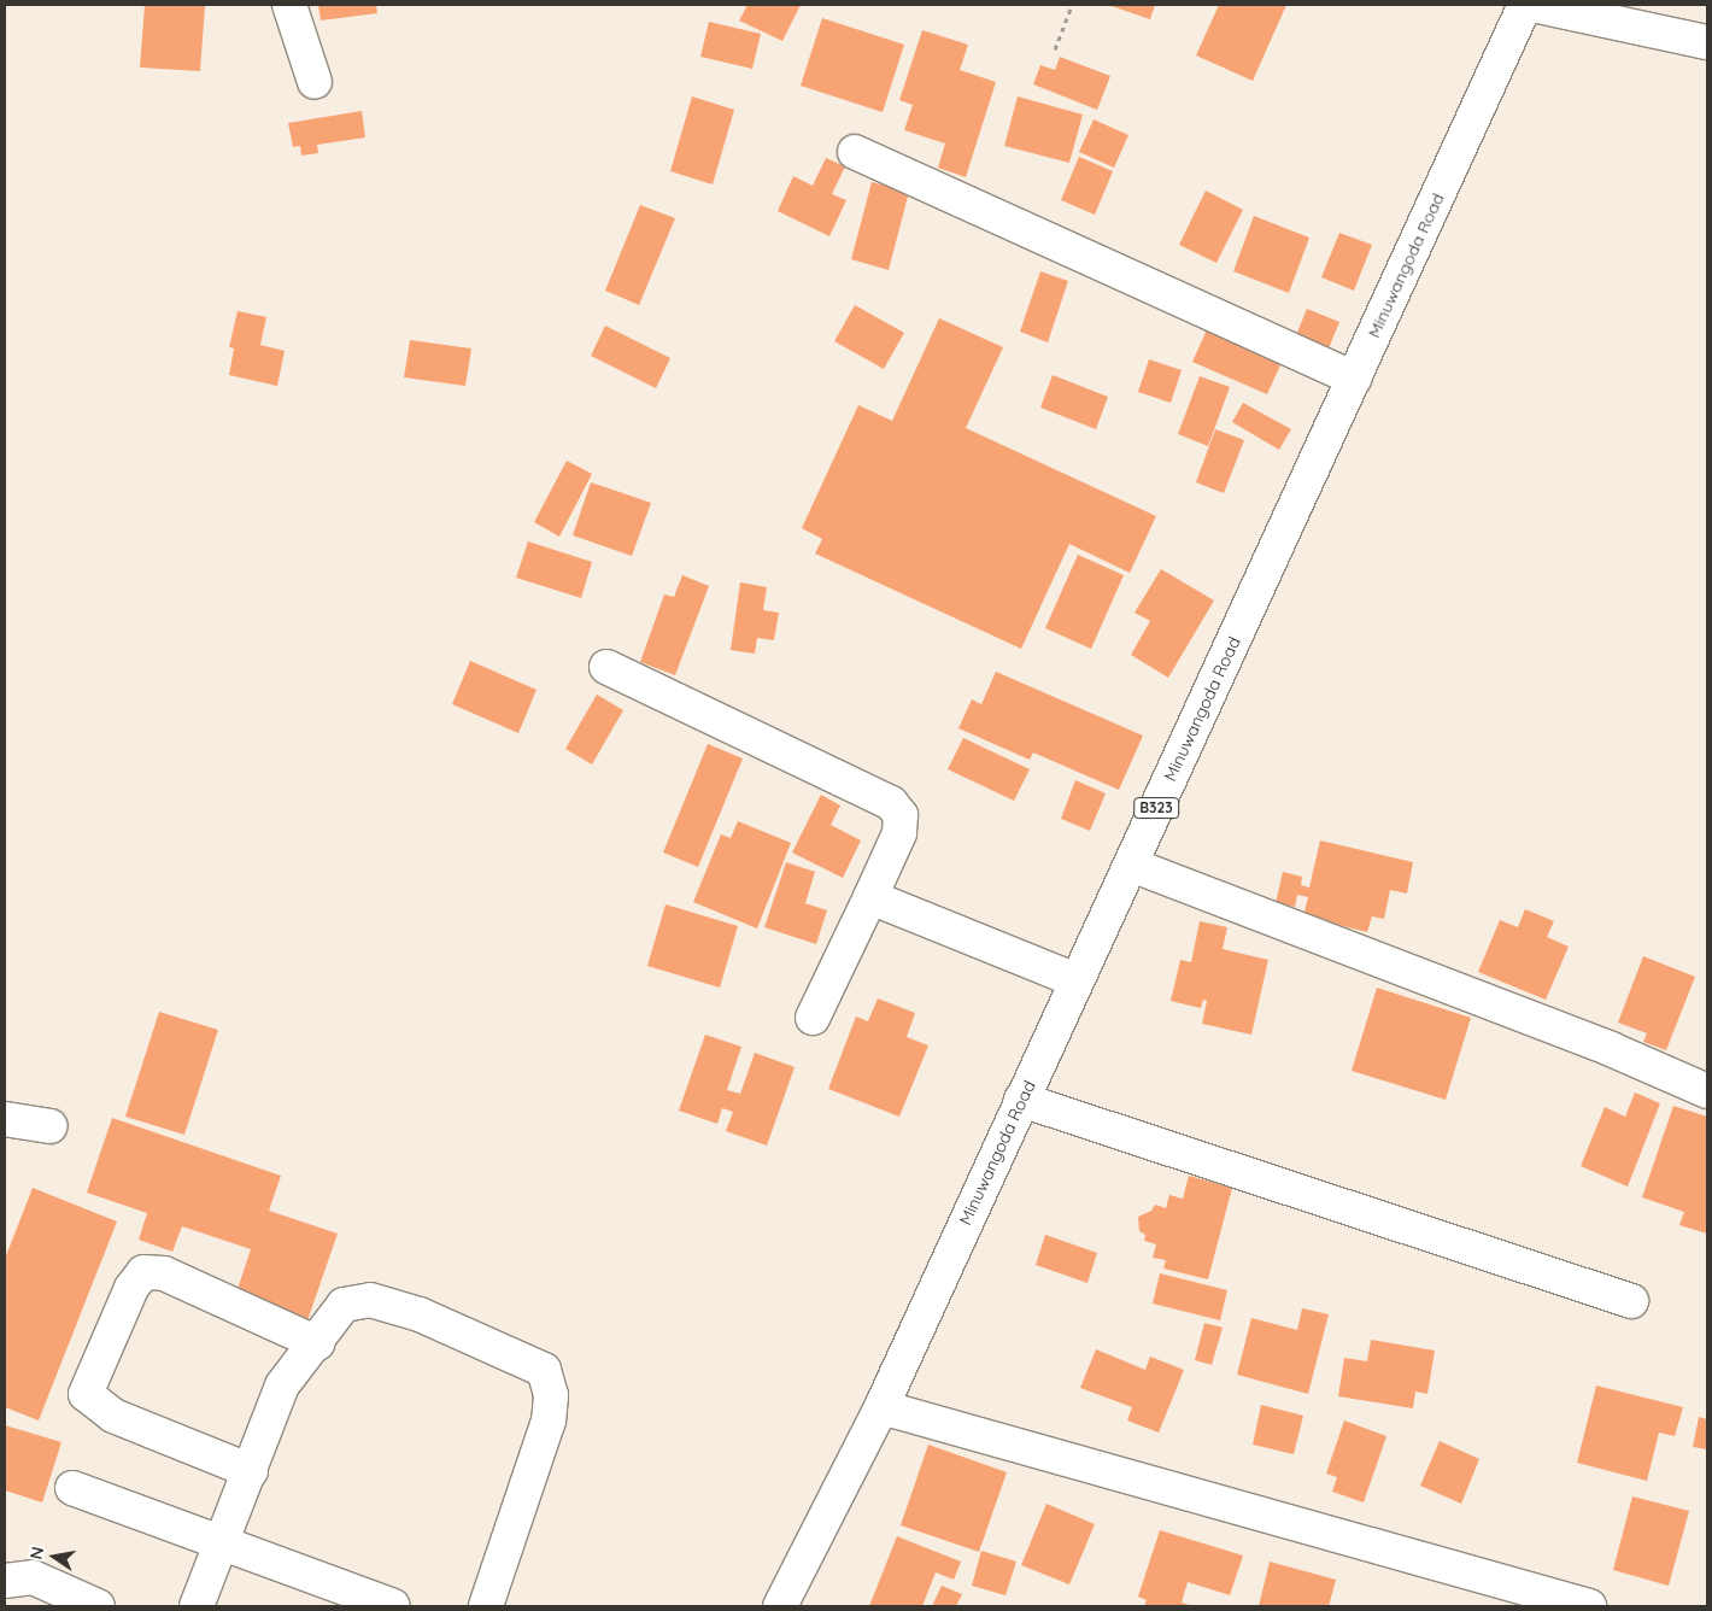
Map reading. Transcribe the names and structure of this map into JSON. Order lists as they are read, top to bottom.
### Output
{
  "streets": {
    "street": ["Minuwangoda Road", "B323"]
  },
  "north": "left"
}
